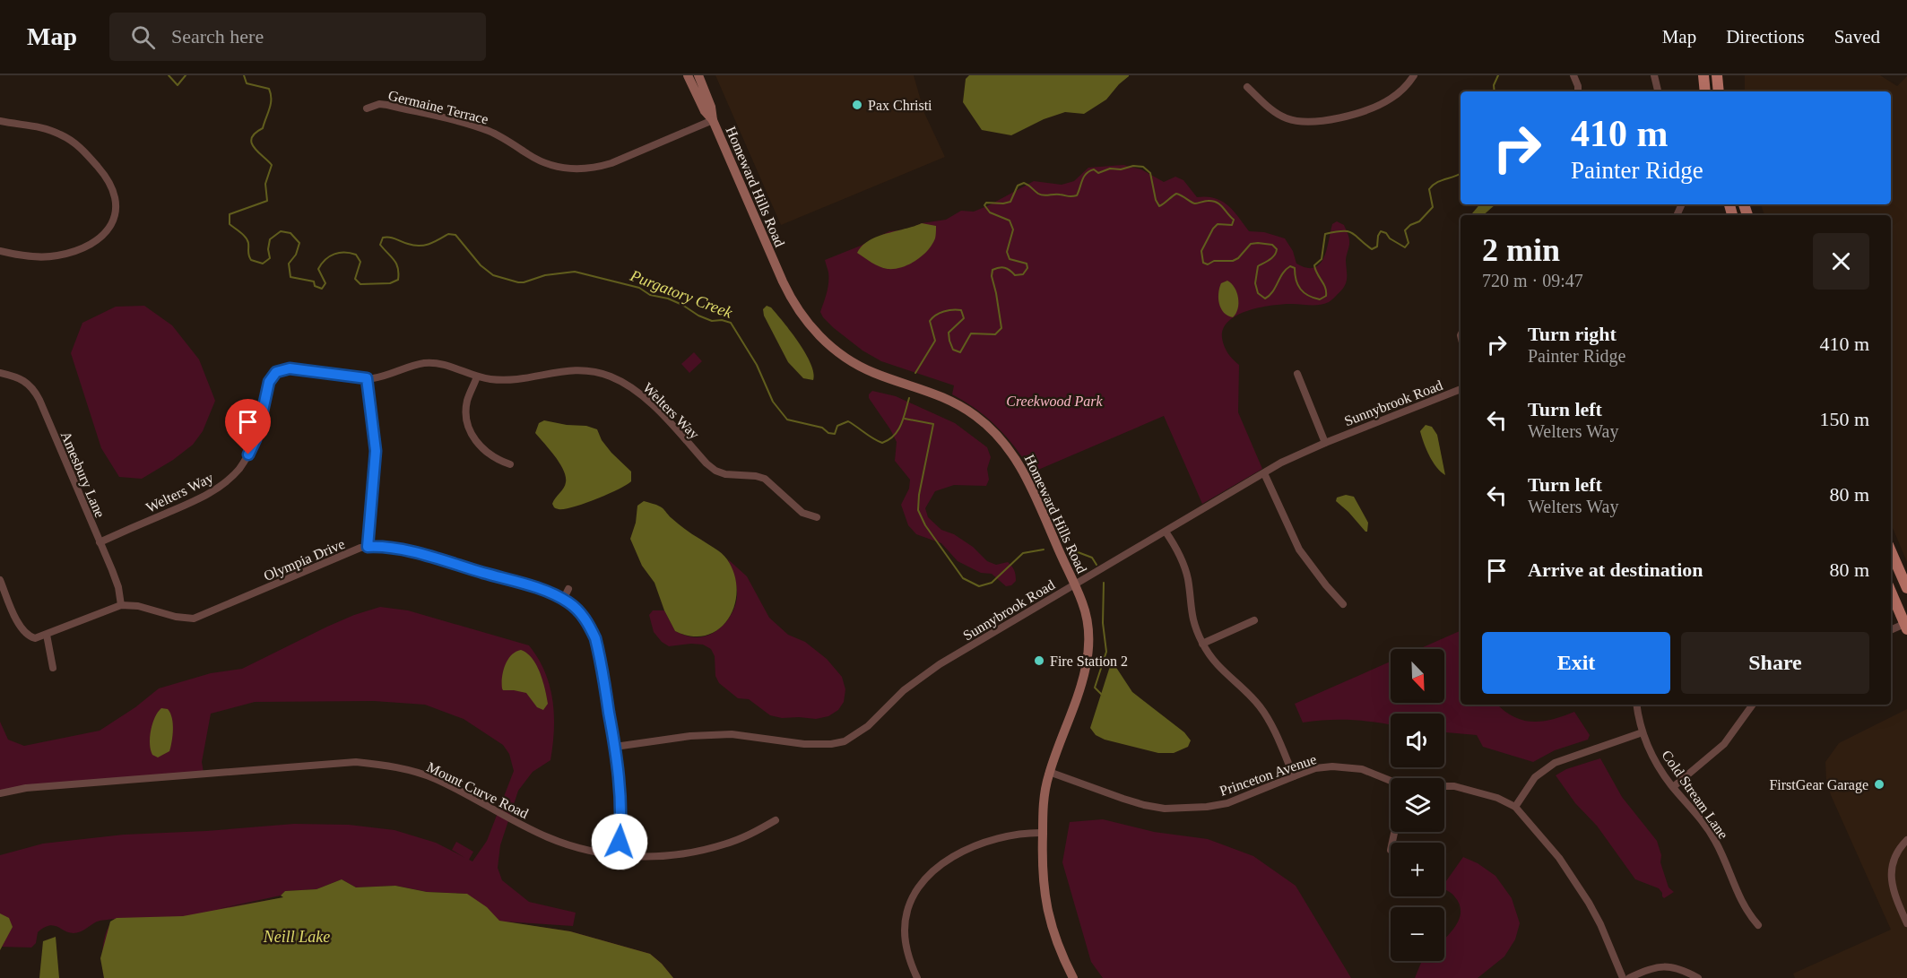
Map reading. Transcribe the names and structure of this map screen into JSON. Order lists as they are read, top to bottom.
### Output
{
  "streets": {
    "street": [
      "Germaine Terrace",
      "Homeward Hills Road",
      "Sunnybrook Road",
      "Welters Way",
      "Amesbury Lane",
      "Olympia Drive",
      "Princeton Avenue",
      "Mount Curve Road",
      "Cold Stream Lane"
    ]
  },
  "crossings": [
    ["Germaine Terrace", "Homeward Hills Road"],
    ["Homeward Hills Road", "Sunnybrook Road"],
    ["Homeward Hills Road", "Princeton Avenue"],
    ["Sunnybrook Road", "Olympia Drive"],
    ["Welters Way", "Amesbury Lane"],
    ["Amesbury Lane", "Olympia Drive"],
    ["Olympia Drive", "Mount Curve Road"]
  ],
  "water": ["Purgatory Creek", "Neill Lake"],
  "parks": ["Creekwood Park"],
  "places": ["Pax Christi", "Fire Station 2", "FirstGear Garage"],
  "north": "bottom right",
  "page": {
    "header": "Map",
    "search": "Search here",
    "nav": ["Map", "Directions", "Saved"],
    "turn": ["410 m", "Painter Ridge"],
    "heading": ["2 min", "720 m · 09:47"],
    "list": [
      {
        "name": "Turn right",
        "note": "Painter Ridge",
        "value": "410 m"
      },
      {
        "name": "Turn left",
        "note": "Welters Way",
        "value": "150 m"
      },
      {
        "name": "Turn left",
        "note": "Welters Way",
        "value": "80 m"
      },
      {
        "name": "Arrive at destination",
        "value": "80 m"
      }
    ],
    "buttons": ["Exit", "Share"],
    "map_buttons": ["+", "−"]
  }
}
